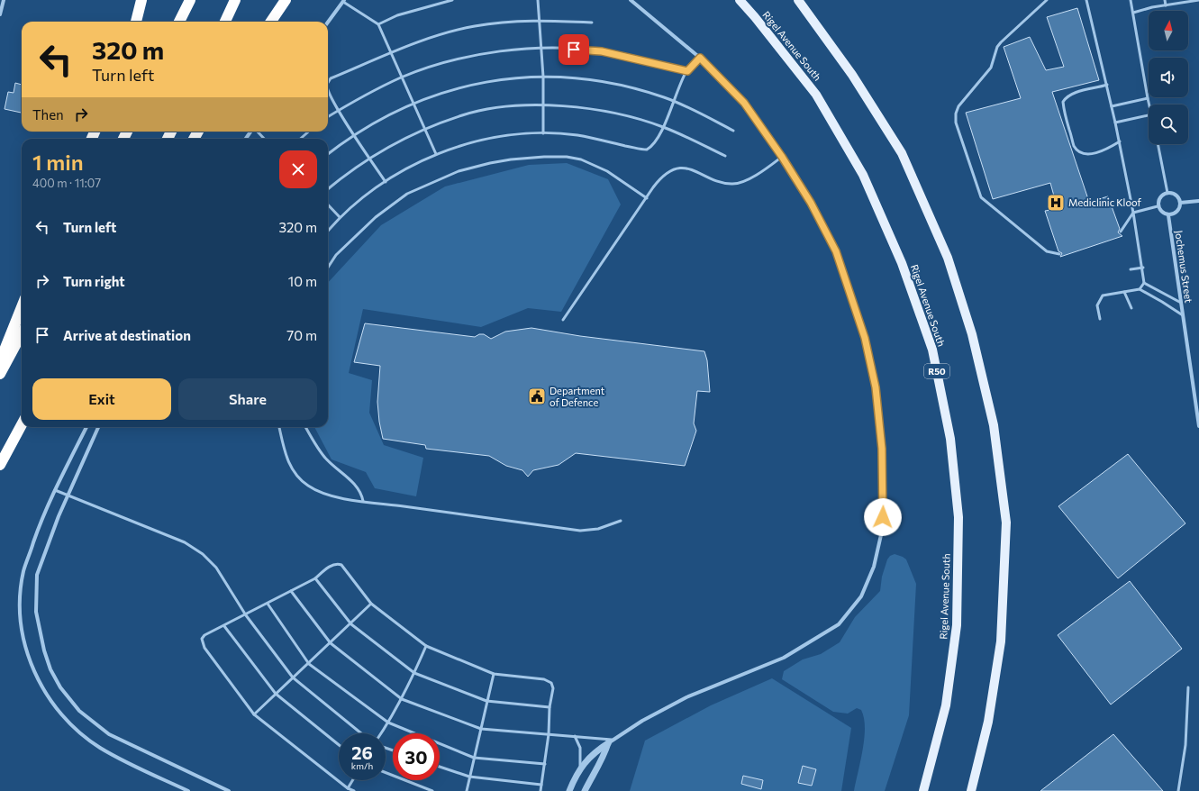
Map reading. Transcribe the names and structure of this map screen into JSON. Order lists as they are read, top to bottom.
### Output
{
  "streets": {
    "main road": ["Rigel Avenue South", "R50"],
    "street": ["Jochemus Street"]
  },
  "places": {
    "hospital": ["Mediclinic Kloof"],
    "public building": ["Department of Defence"]
  },
  "north": "top",
  "page": {
    "turn": ["320 m", "Turn left"],
    "then": "Then",
    "heading": ["1 min", "400 m · 11:07"],
    "list": [
      {
        "name": "Turn left",
        "value": "320 m"
      },
      {
        "name": "Turn right",
        "value": "10 m"
      },
      {
        "name": "Arrive at destination",
        "value": "70 m"
      }
    ],
    "buttons": ["Exit", "Share"],
    "speed": "26 km/h",
    "limit": "30"
  }
}
